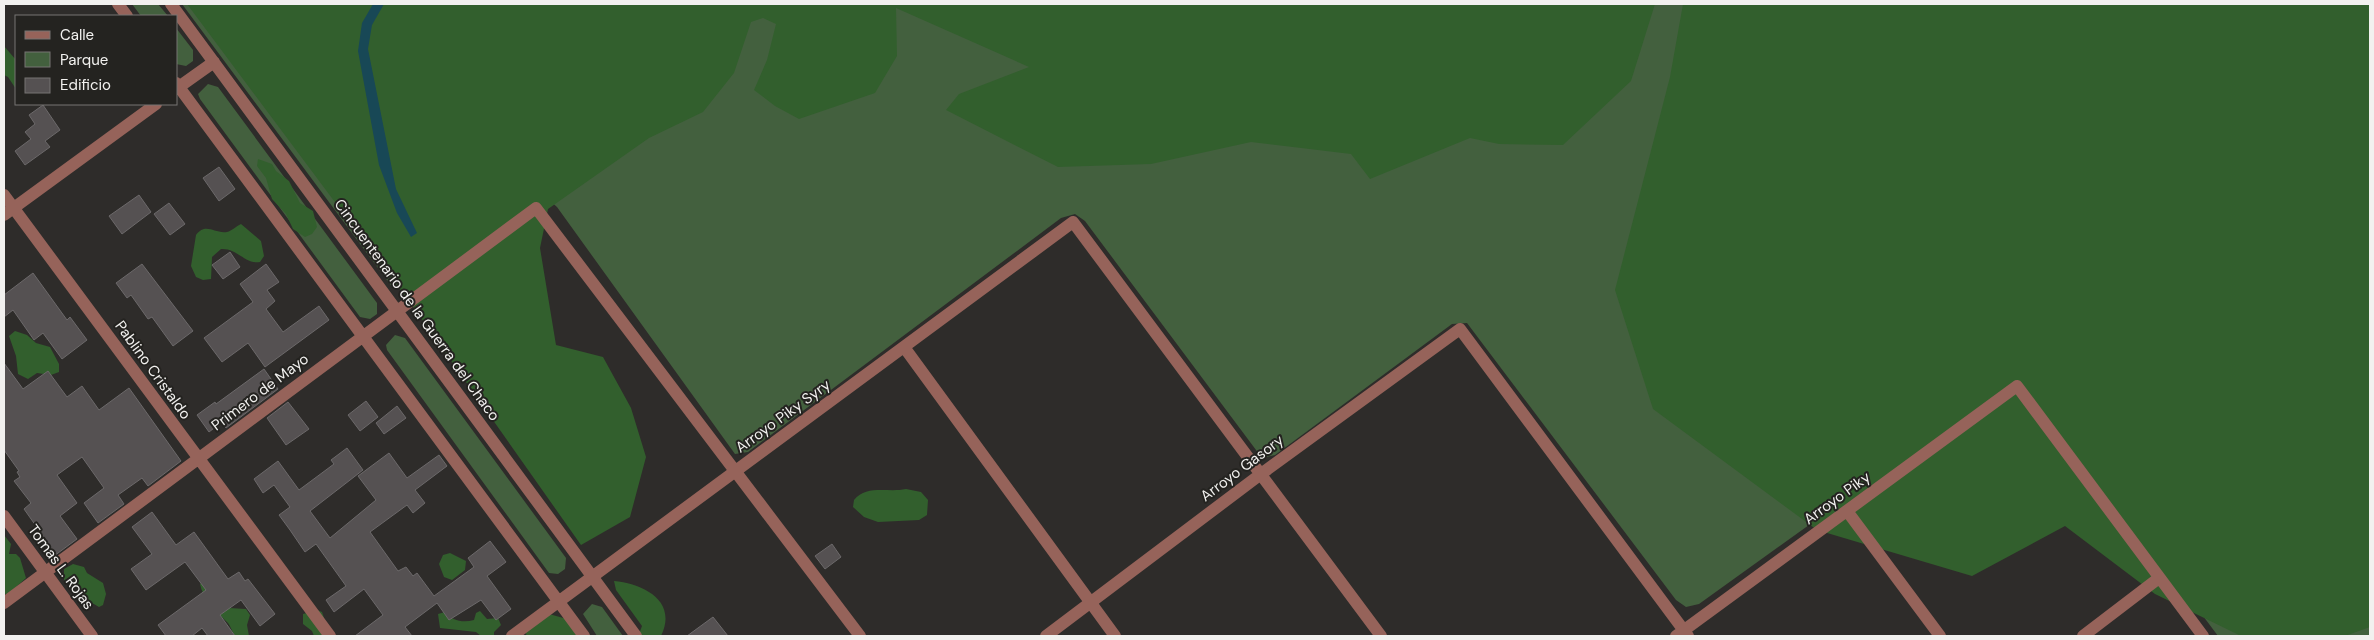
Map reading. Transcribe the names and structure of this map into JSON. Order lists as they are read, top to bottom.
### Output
{
  "streets": {
    "street": [
      "Cincuentenario de la Guerra del Chaco",
      "Pablino Cristaldo",
      "Primero de Mayo",
      "Arroyo Piky Syry",
      "Arroyo Gasory",
      "Arroyo Piky",
      "Tomas L. Rojas"
    ]
  },
  "crossings": [
    ["Cincuentenario de la Guerra del Chaco", "Primero de Mayo"],
    ["Cincuentenario de la Guerra del Chaco", "Arroyo Piky Syry"],
    ["Pablino Cristaldo", "Primero de Mayo"],
    ["Primero de Mayo", "Arroyo Piky Syry"],
    ["Primero de Mayo", "Tomas L. Rojas"],
    ["Arroyo Piky Syry", "Arroyo Gasory"],
    ["Arroyo Gasory", "Arroyo Piky"]
  ],
  "legend": ["Calle", "Parque", "Edificio"]
}
